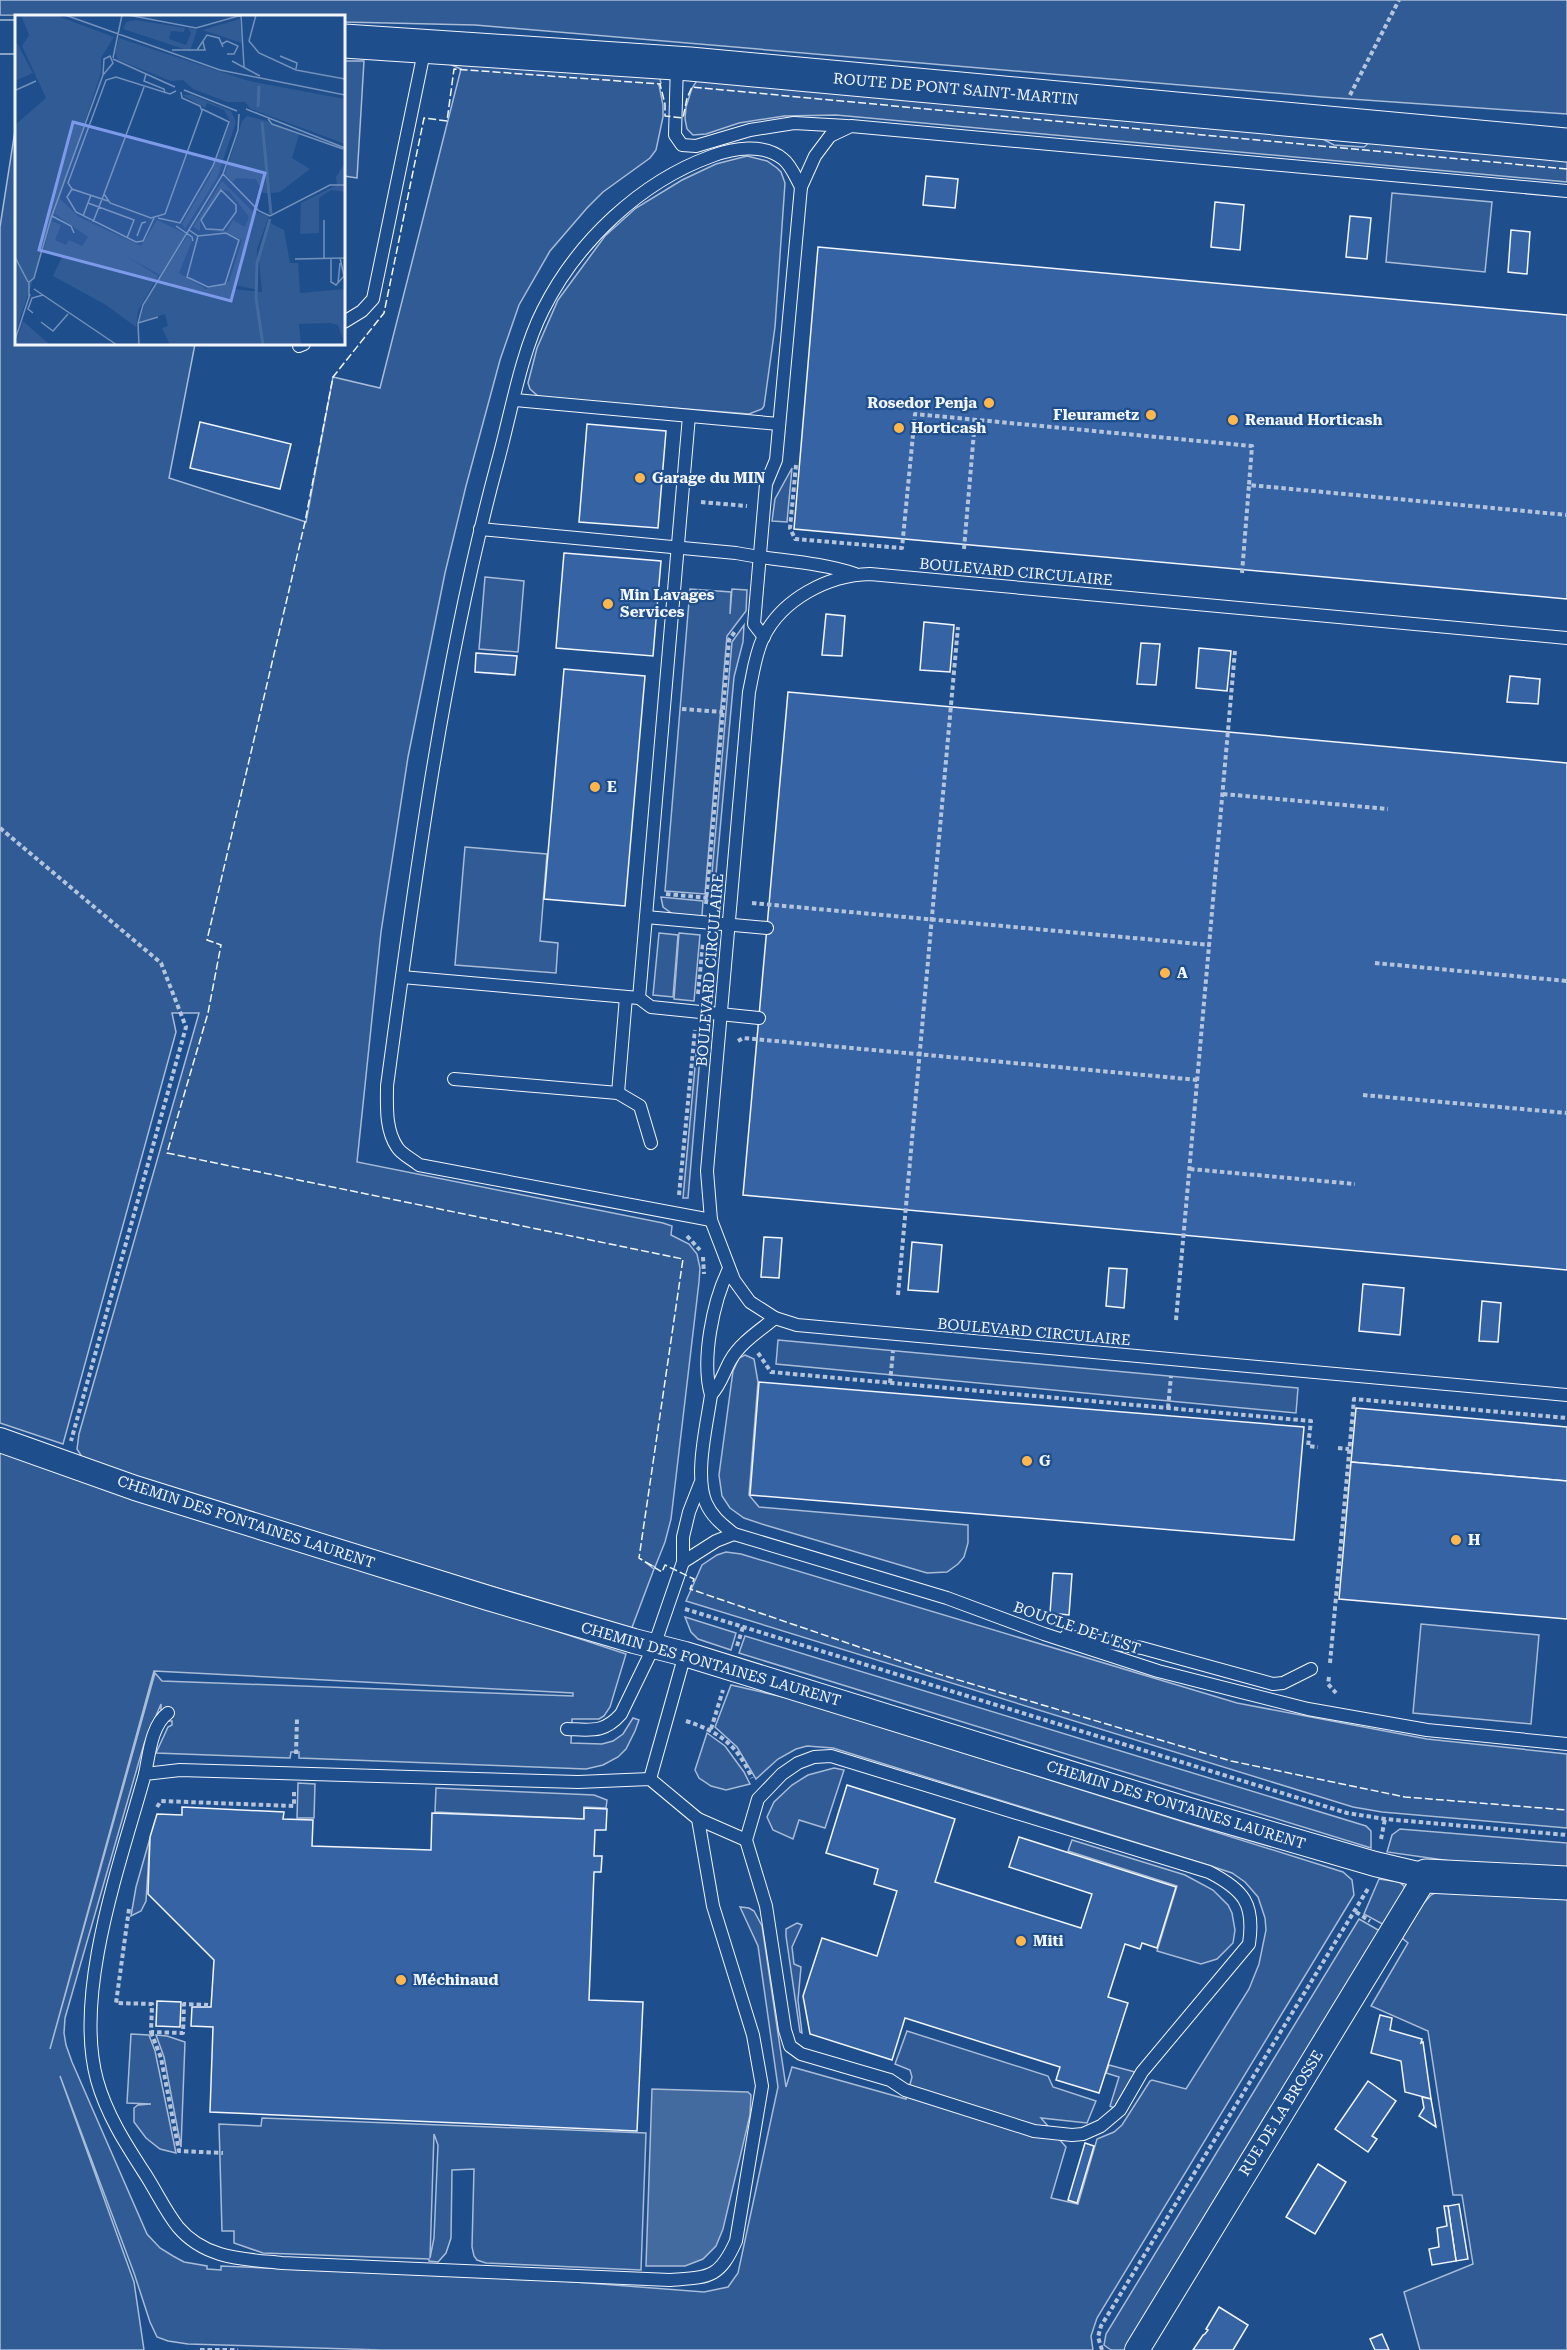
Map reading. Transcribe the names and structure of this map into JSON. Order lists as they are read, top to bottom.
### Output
{
  "streets": {
    "main road": ["ROUTE DE PONT SAINT-MARTIN"],
    "street": ["CHEMIN DES FONTAINES LAURENT", "RUE DE LA BROSSE"],
    "lane": ["BOULEVARD CIRCULAIRE", "BOUCLE DE L'EST"]
  },
  "crossings": [
    ["BOULEVARD CIRCULAIRE", "BOUCLE DE L'EST"],
    ["CHEMIN DES FONTAINES LAURENT", "RUE DE LA BROSSE"]
  ],
  "places": [
    "Rosedor Penja",
    "Fleurametz",
    "Renaud Horticash",
    "Horticash",
    "Garage du MIN",
    "Min Lavages Services",
    "E",
    "A",
    "G",
    "H",
    "Miti",
    "Méchinaud"
  ]
}
